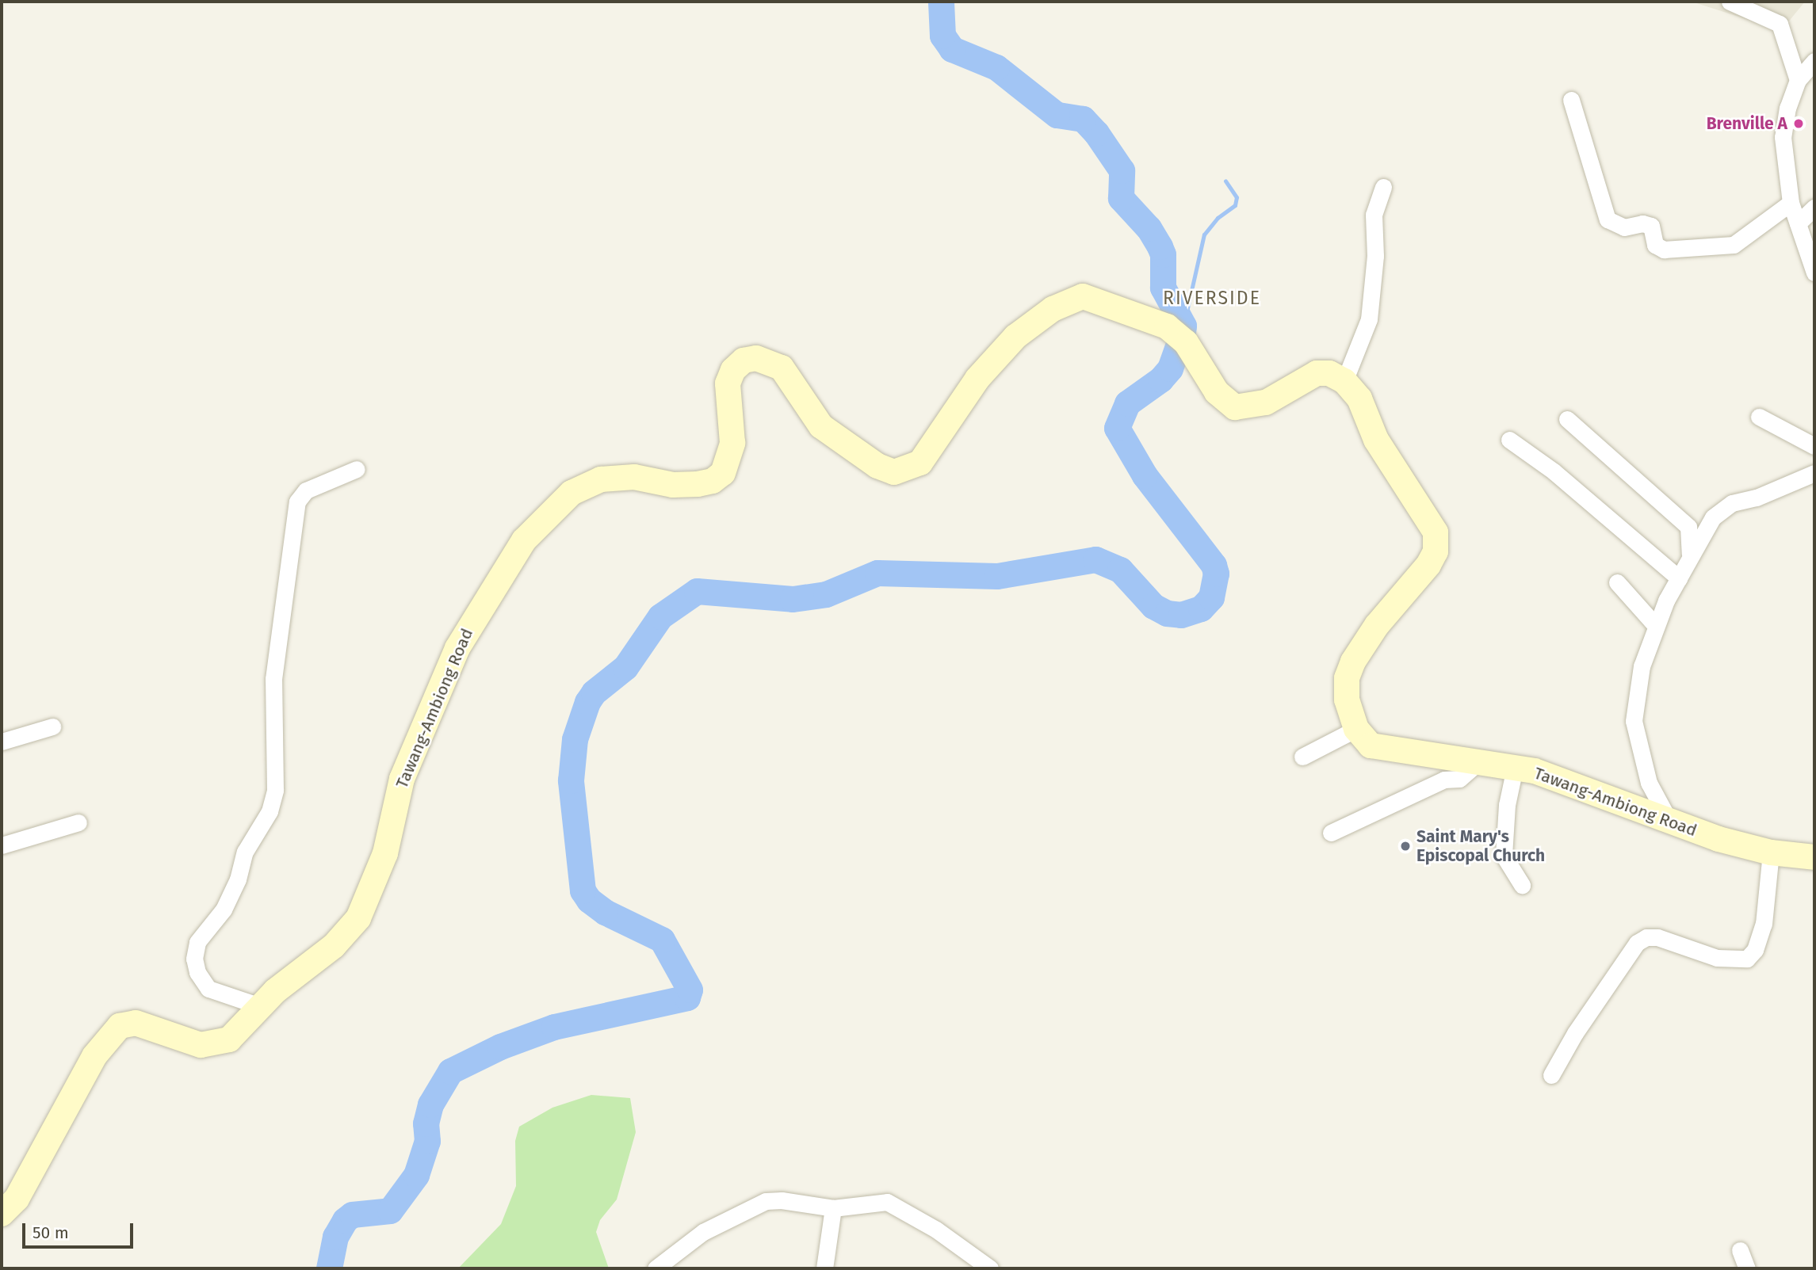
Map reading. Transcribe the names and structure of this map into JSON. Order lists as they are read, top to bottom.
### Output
{
  "streets": {
    "main road": ["Tawang-Ambiong Road"]
  },
  "districts": ["RIVERSIDE"],
  "places": ["Brenville A", "Saint Mary's Episcopal Church"],
  "scale_bar": "50 m"
}
